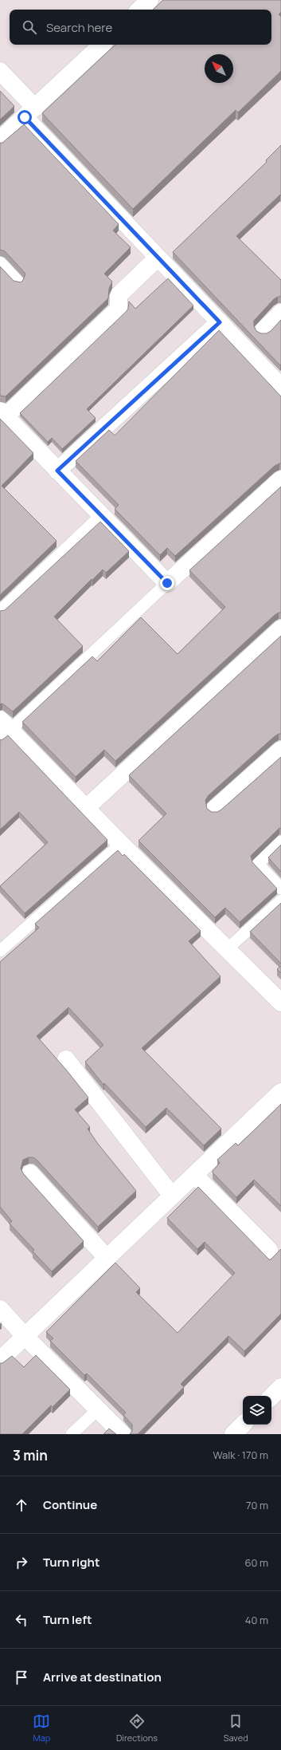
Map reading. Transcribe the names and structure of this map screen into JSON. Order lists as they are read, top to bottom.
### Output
{
  "north": "top left",
  "page": {
    "search": "Search here",
    "heading": ["3 min", "Walk · 170 m"],
    "list": [
      ["Continue", "70 m"],
      ["Turn right", "60 m"],
      ["Turn left", "40 m"],
      "Arrive at destination"
    ],
    "nav": ["Map", "Directions", "Saved"]
  }
}
